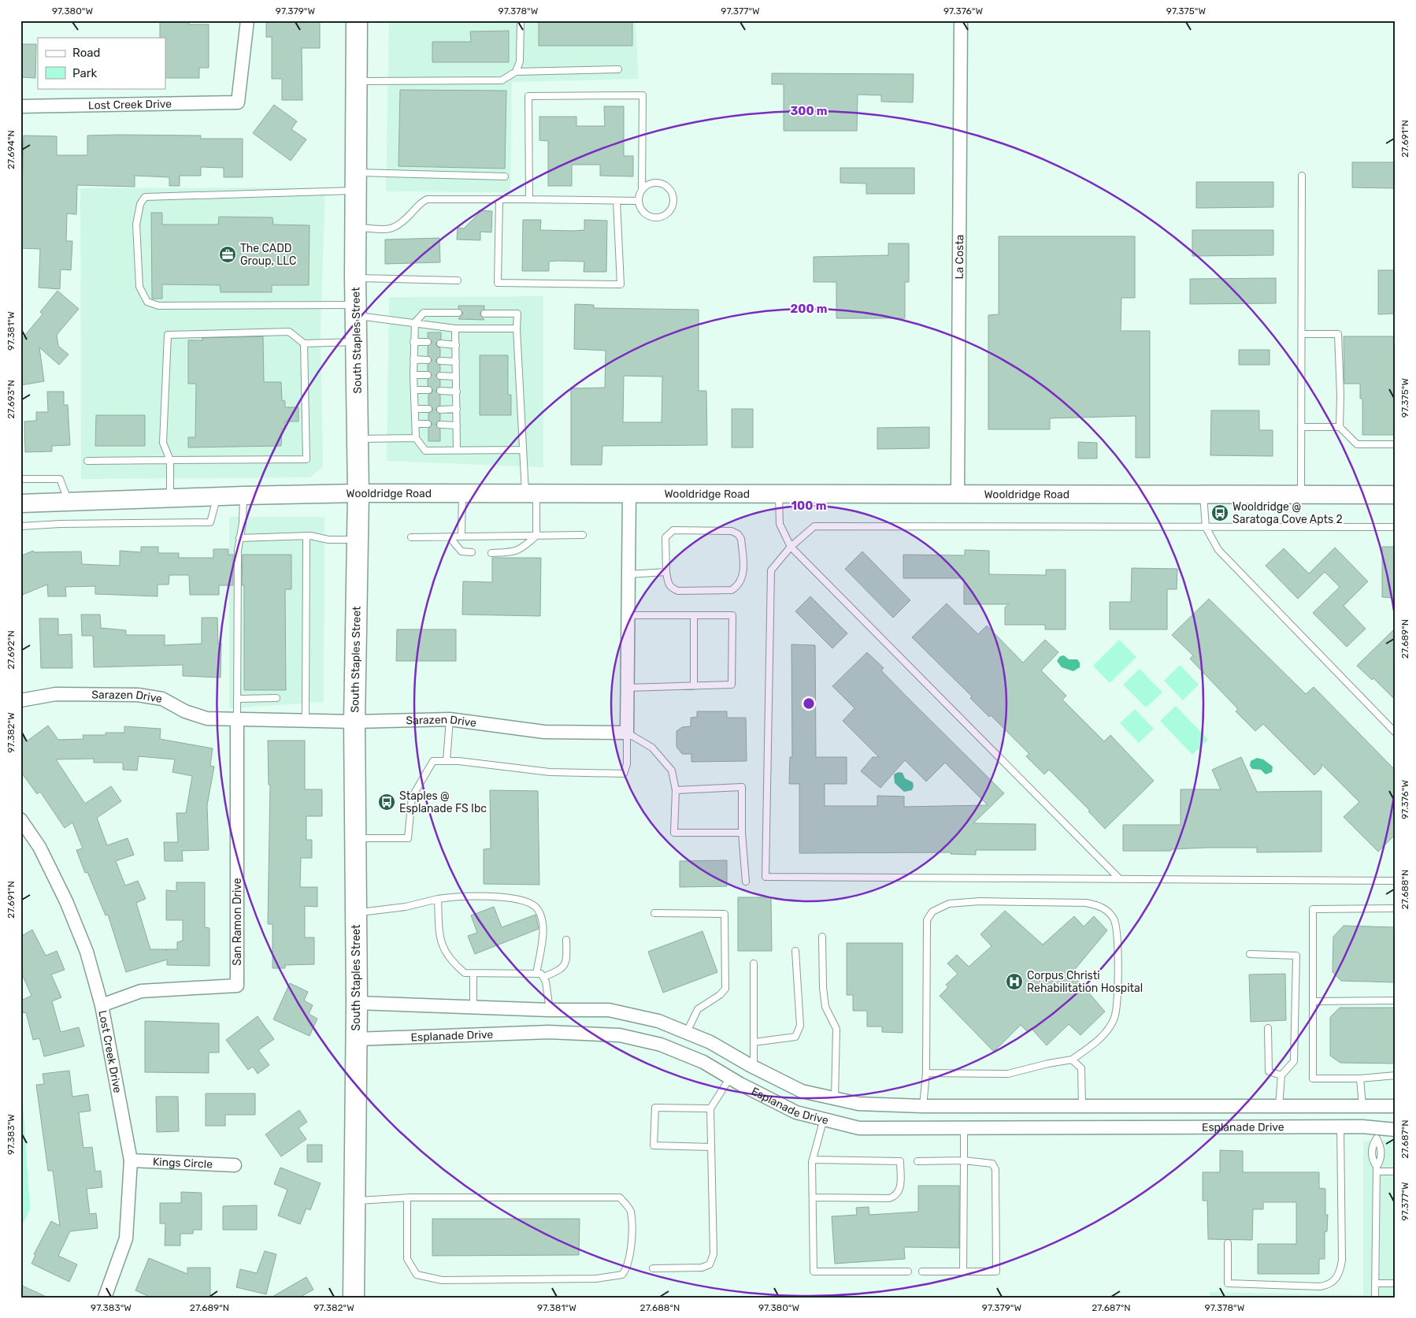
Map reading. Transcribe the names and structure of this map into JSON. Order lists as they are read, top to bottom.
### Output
{
  "streets": {
    "main road": ["South Staples Street", "Wooldridge Road"],
    "street": [
      "Lost Creek Drive",
      "La Costa",
      "Sarazen Drive",
      "San Ramon Drive",
      "Esplanade Drive",
      "Kings Circle"
    ]
  },
  "crossings": [
    ["Lost Creek Drive", "San Ramon Drive"],
    ["Lost Creek Drive", "Kings Circle"],
    ["La Costa", "Wooldridge Road"],
    ["South Staples Street", "Wooldridge Road"],
    ["South Staples Street", "Sarazen Drive"],
    ["South Staples Street", "Esplanade Drive"],
    ["Sarazen Drive", "San Ramon Drive"]
  ],
  "places": {
    "office": ["The CADD Group, LLC"],
    "bus stop": ["Wooldridge @ Saratoga Cove Apts 2", "Staples @ Esplanade FS Ibc"],
    "hospital": ["Corpus Christi Rehabilitation Hospital"]
  },
  "legend": ["Road", "Park"],
  "coordinates": [
    "97.380°W",
    "97.379°W",
    "97.378°W",
    "97.377°W",
    "97.376°W",
    "97.375°W",
    "27.691°N",
    "27.694°N",
    "97.381°W",
    "27.693°N",
    "27.689°N",
    "27.692°N",
    "97.382°W",
    "27.688°N",
    "97.383°W",
    "27.687°N"
  ],
  "rings": ["300 m", "200 m", "100 m"]
}
